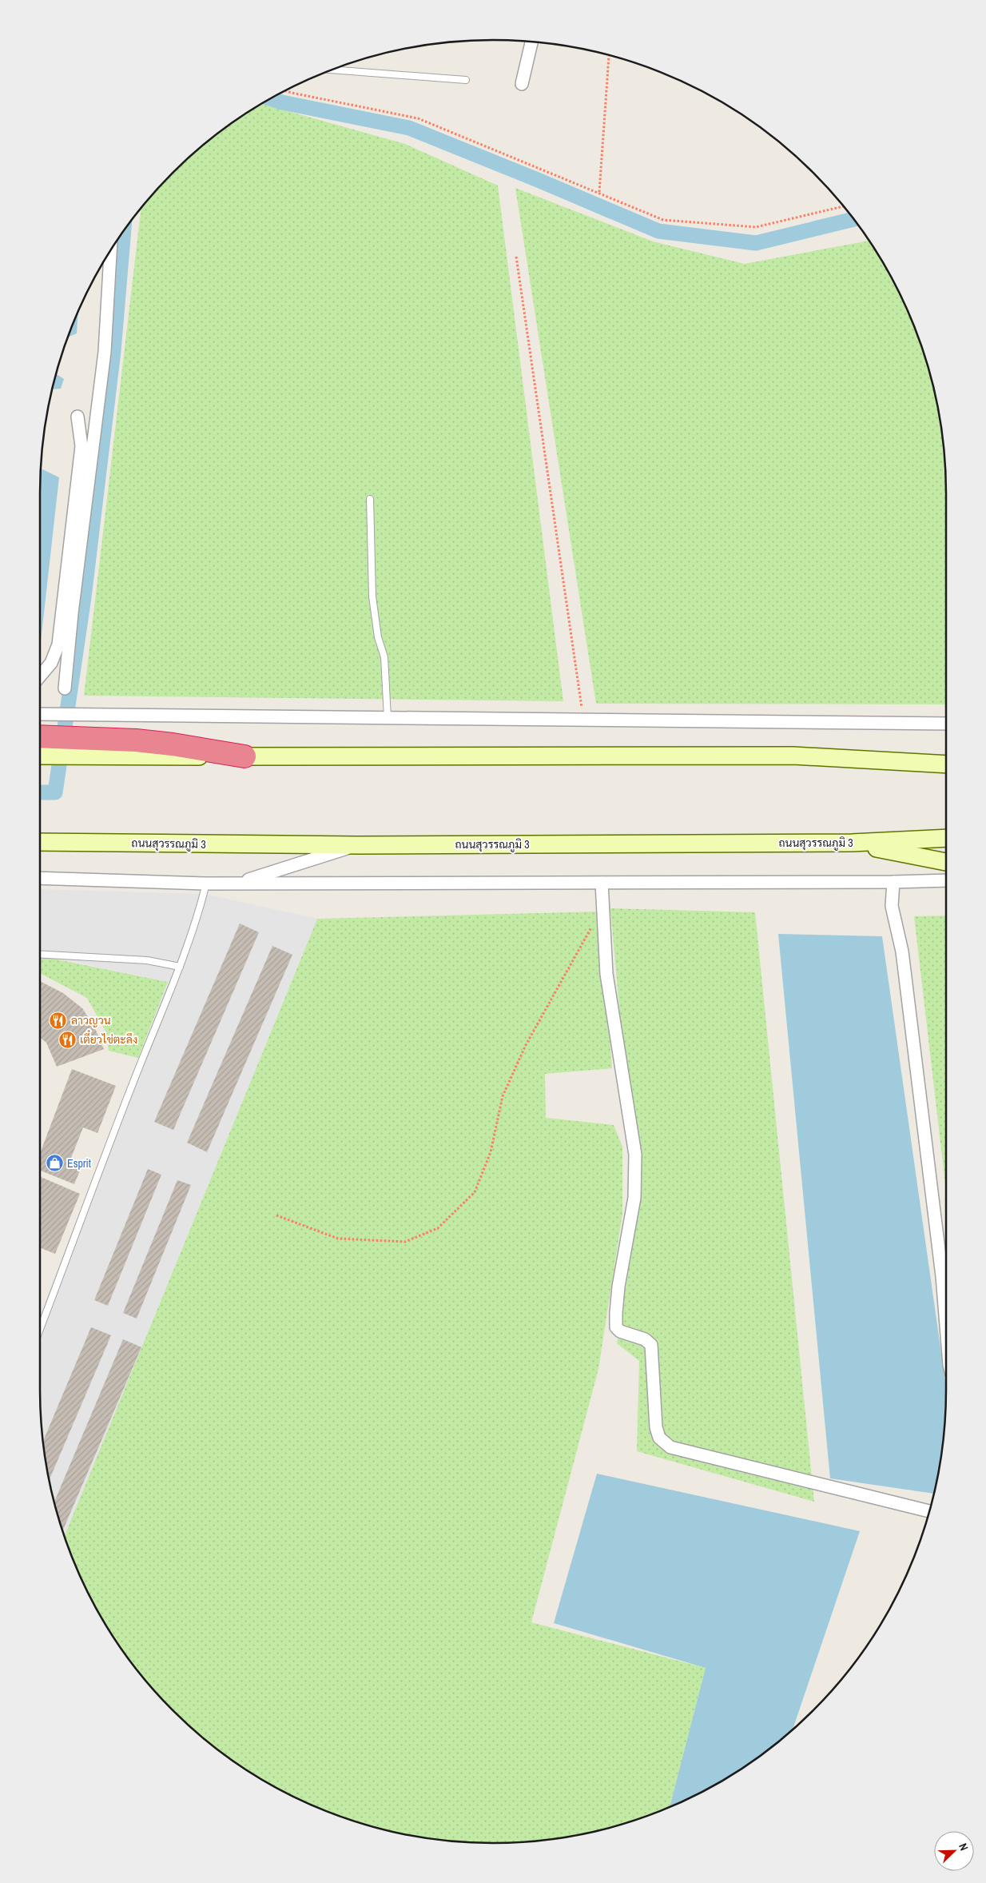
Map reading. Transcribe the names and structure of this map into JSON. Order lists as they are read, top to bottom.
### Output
{
  "streets": {
    "main road": ["ถนนสุวรรณภูมิ 3"]
  },
  "places": {
    "restaurant": ["ลาวญวน", "เตี๋ยวไข่ตะลึง"],
    "shop": ["Esprit"]
  },
  "north": "top right"
}
